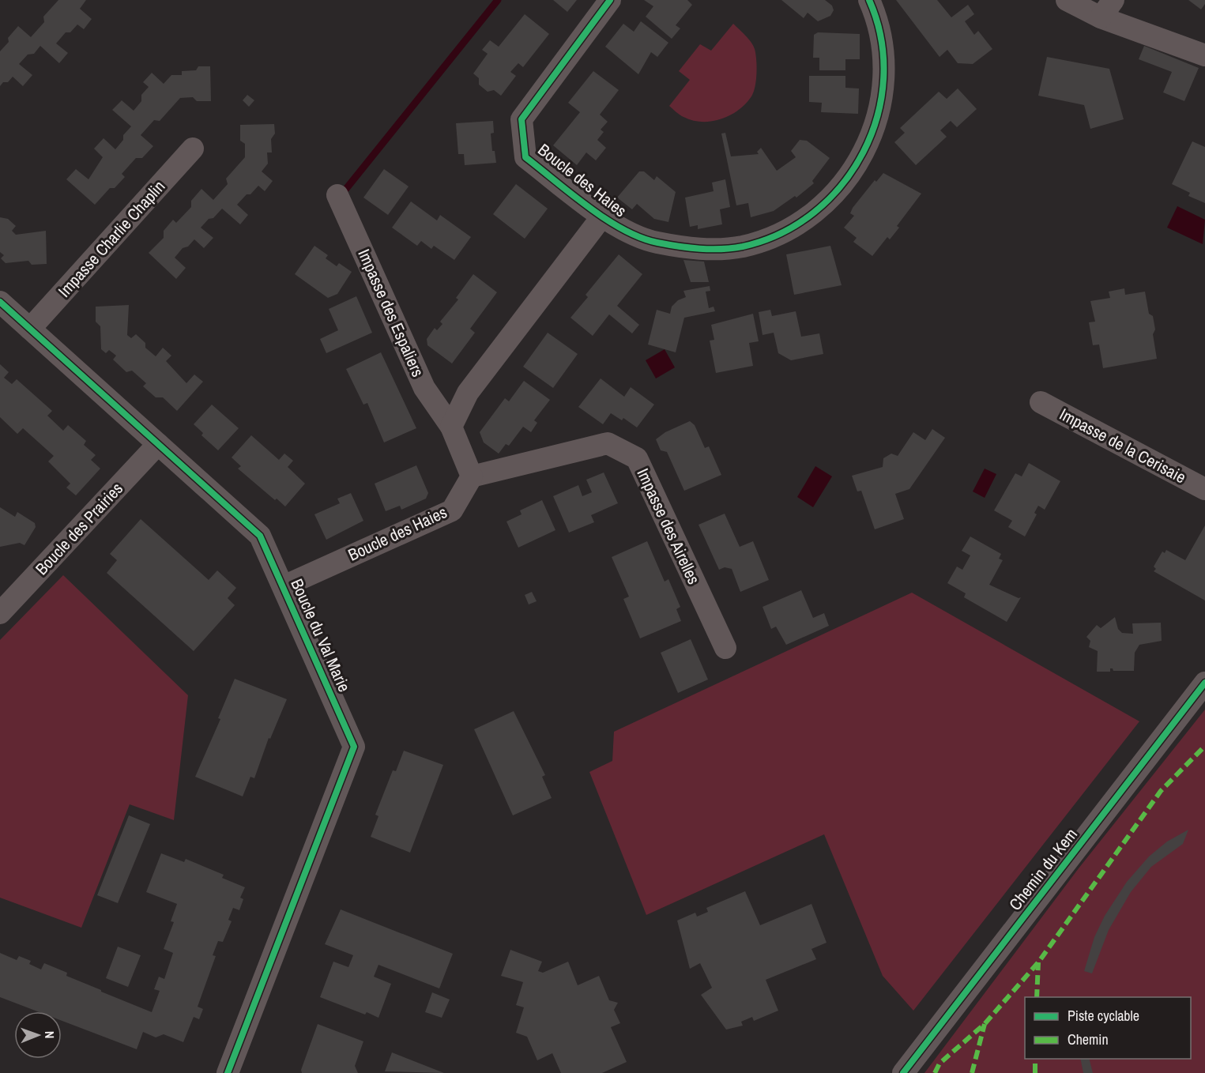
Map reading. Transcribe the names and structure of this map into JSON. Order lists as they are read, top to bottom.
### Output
{
  "streets": {
    "street": [
      "Boucle des Haies",
      "Impasse Charlie Chaplin",
      "Impasse des Espaliers",
      "Impasse de la Cerisaie",
      "Impasse des Airelles",
      "Boucle des Prairies",
      "Boucle du Val Marie",
      "Chemin du Kem"
    ]
  },
  "crossings": [
    ["Boucle des Haies", "Impasse des Espaliers"],
    ["Boucle des Haies", "Impasse des Airelles"],
    ["Boucle des Haies", "Boucle du Val Marie"],
    ["Impasse Charlie Chaplin", "Boucle du Val Marie"],
    ["Boucle des Prairies", "Boucle du Val Marie"]
  ],
  "legend": ["Piste cyclable", "Chemin"],
  "north": "right"
}
